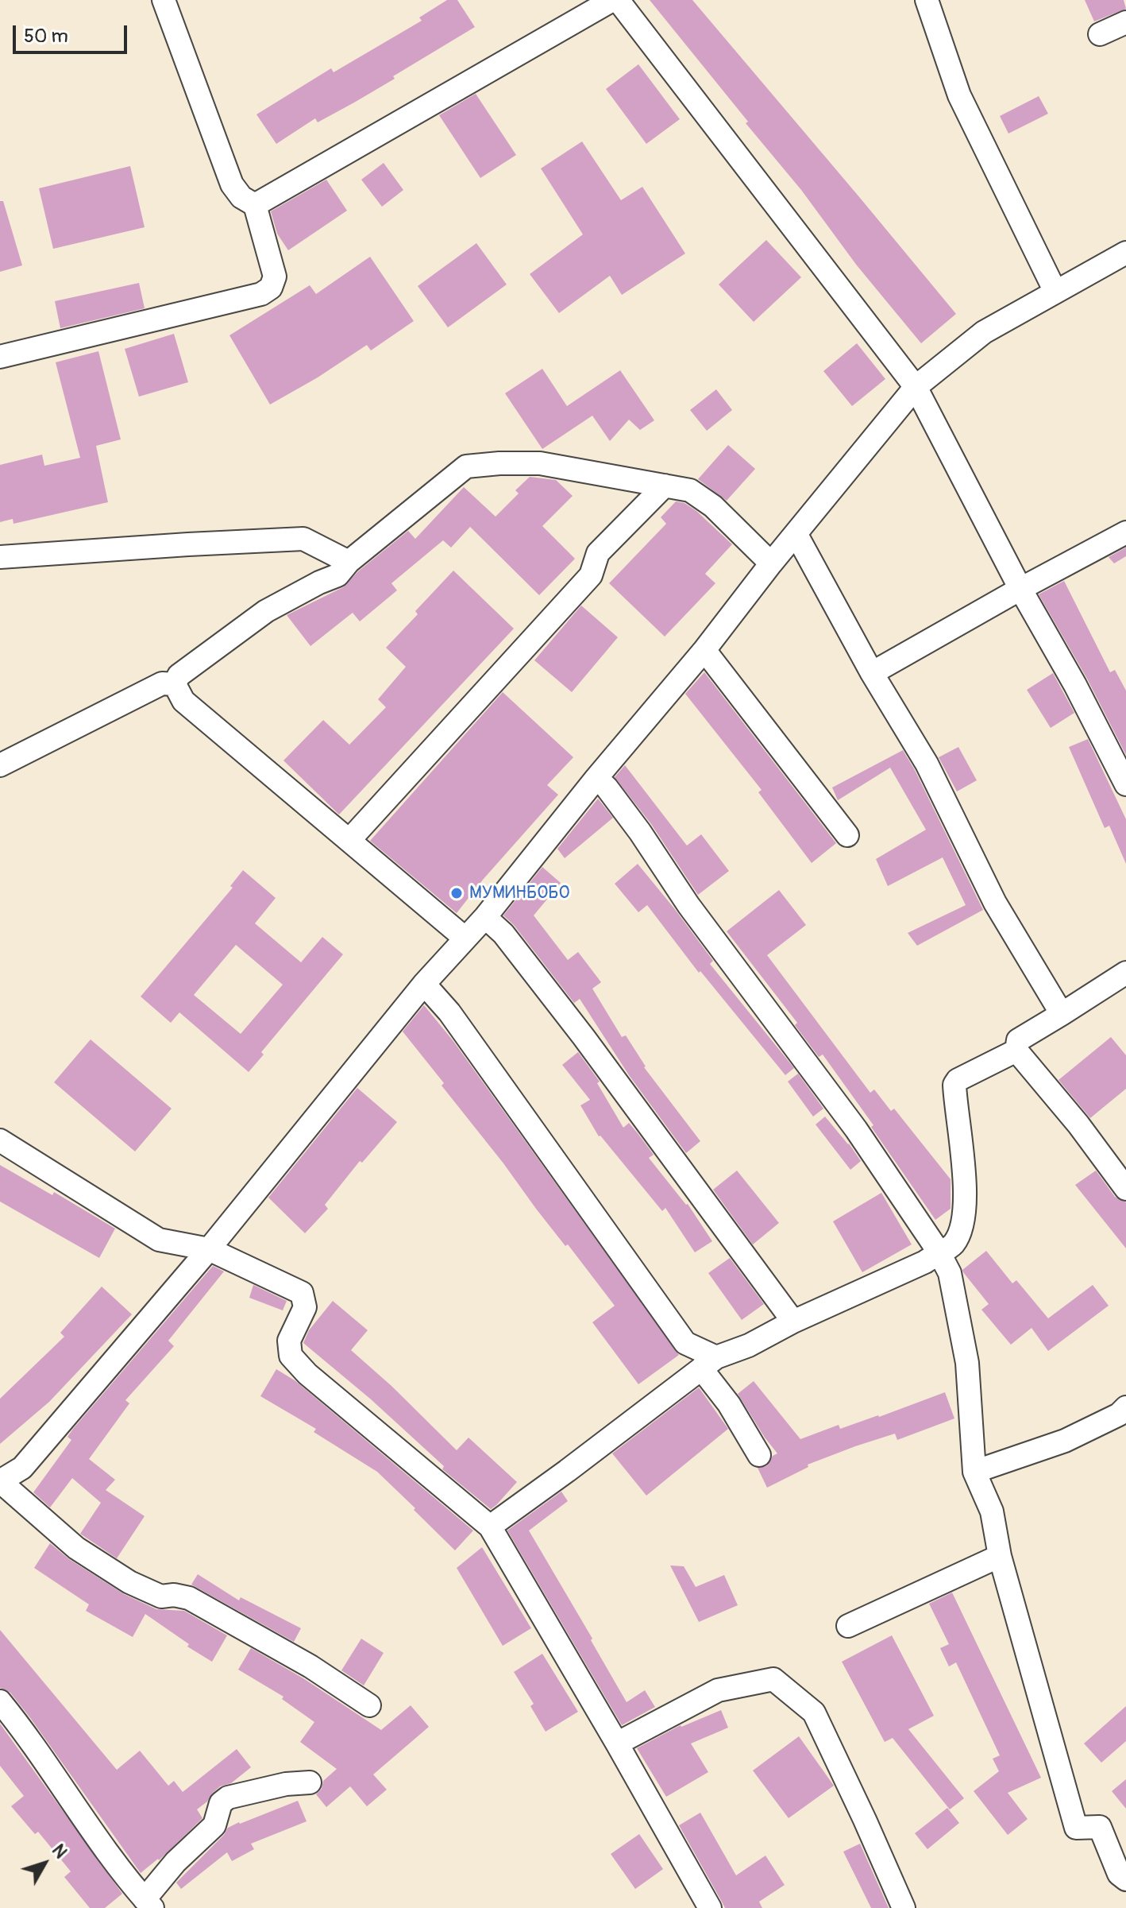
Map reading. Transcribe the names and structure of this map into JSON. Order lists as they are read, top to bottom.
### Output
{
  "places": ["МУМИНБОБО"],
  "scale_bar": "50 m",
  "north": "top right"
}
